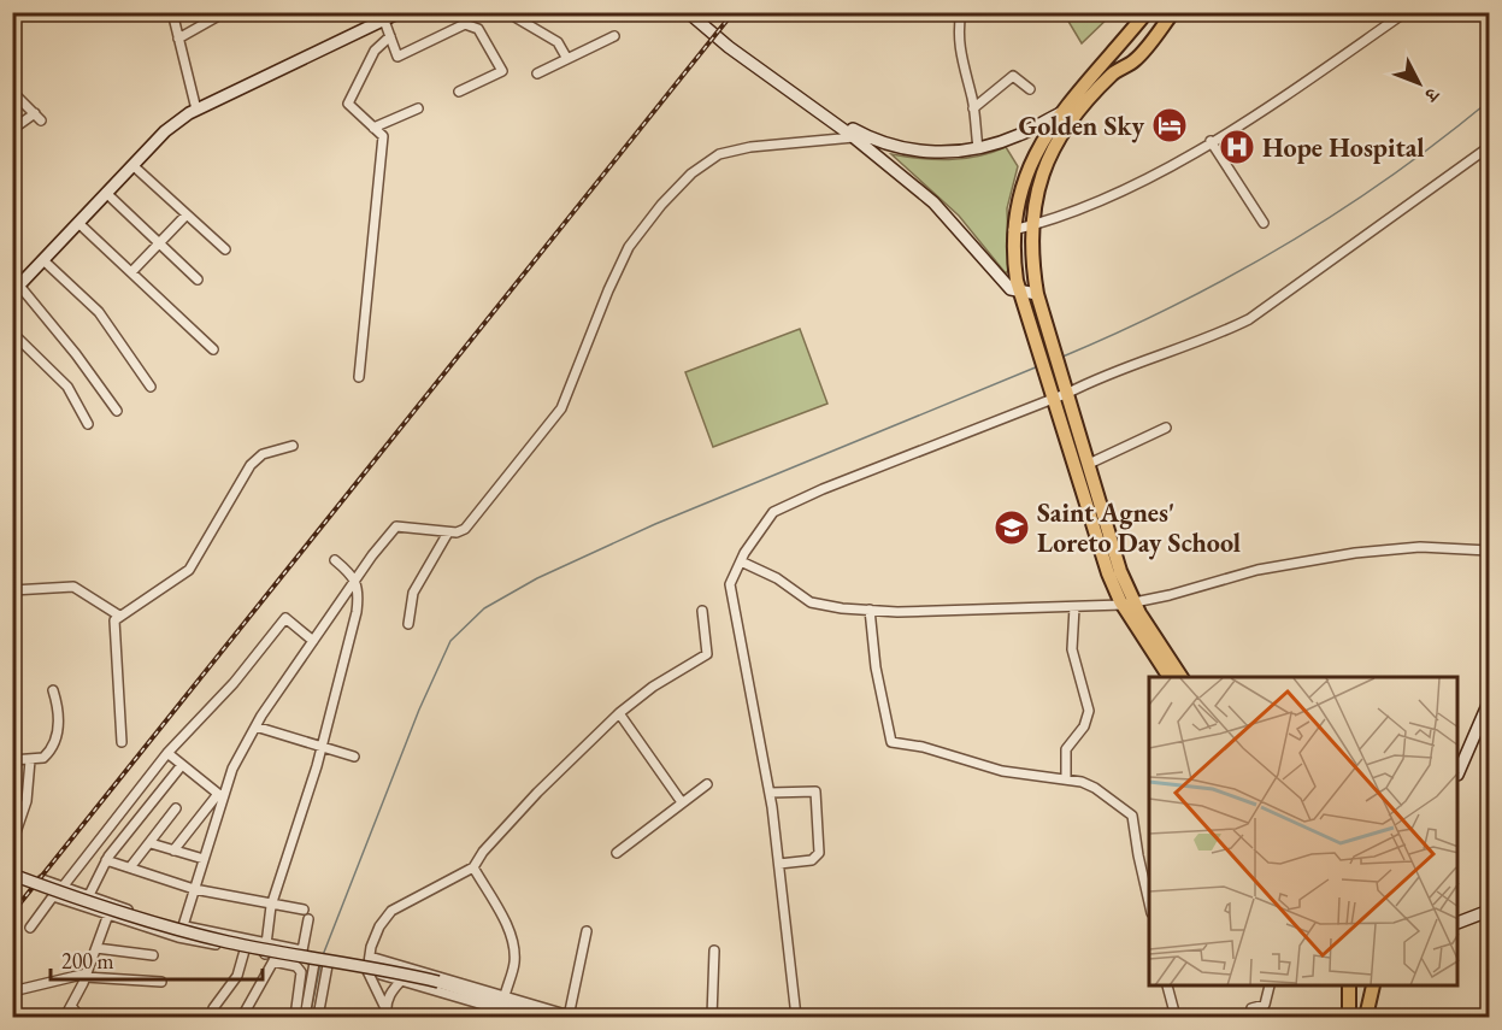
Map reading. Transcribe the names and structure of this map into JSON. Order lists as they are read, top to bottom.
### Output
{
  "places": {
    "hotel": ["Golden Sky"],
    "hospital": ["Hope Hospital"],
    "school or university": ["Saint Agnes' Loreto Day School"]
  },
  "scale_bar": "200 m",
  "north": "bottom right"
}
